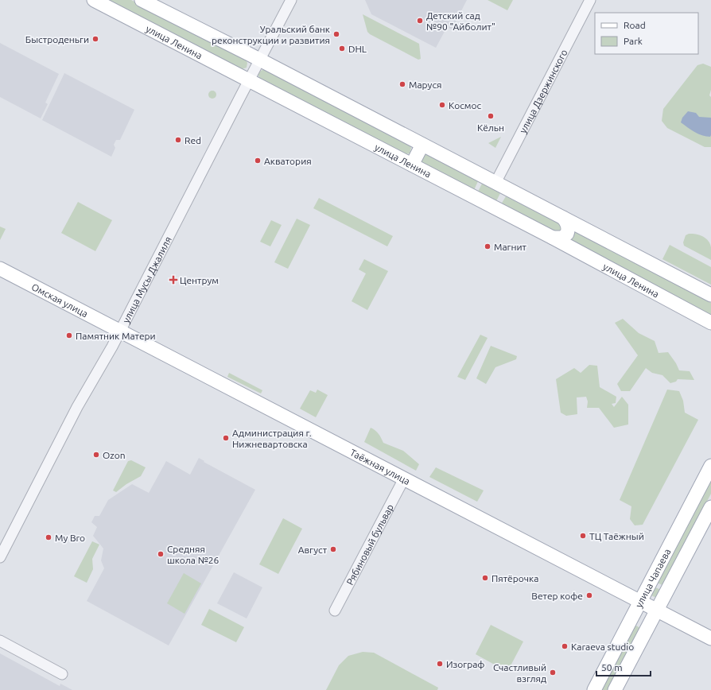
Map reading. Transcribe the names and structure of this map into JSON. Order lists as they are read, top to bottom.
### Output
{
  "streets": {
    "main road": [
      "улица Ленина",
      "Омская улица",
      "Таёжная улица",
      "улица Чапаева"
    ],
    "street": ["улица Дзержинского", "улица Мусы Джалиля", "Рябиновый бульвар"]
  },
  "crossings": [
    ["улица Ленина", "улица Мусы Джалиля"],
    ["улица Мусы Джалиля", "Омская улица"],
    ["улица Мусы Джалиля", "Таёжная улица"],
    ["Омская улица", "Таёжная улица"],
    ["Таёжная улица", "Рябиновый бульвар"],
    ["Таёжная улица", "улица Чапаева"]
  ],
  "places": {
    "other": [
      "Детский сад №90 \"Айболит\"",
      "Уральский банк реконструкции и развития",
      "Быстроденьги",
      "DHL",
      "Маруся",
      "Космос",
      "Кёльн",
      "Red",
      "Акватория",
      "Магнит",
      "Памятник Матери",
      "Администрация г. Нижневартовска",
      "Ozon",
      "ТЦ Таёжный",
      "My Bro",
      "Август",
      "Средняя школа №26",
      "Пятёрочка",
      "Ветер кофе",
      "Karaeva studio",
      "Изограф",
      "Счастливый взгляд"
    ],
    "health": ["Центрум"]
  },
  "legend": ["Road", "Park"],
  "scale_bar": "50 m"
}
